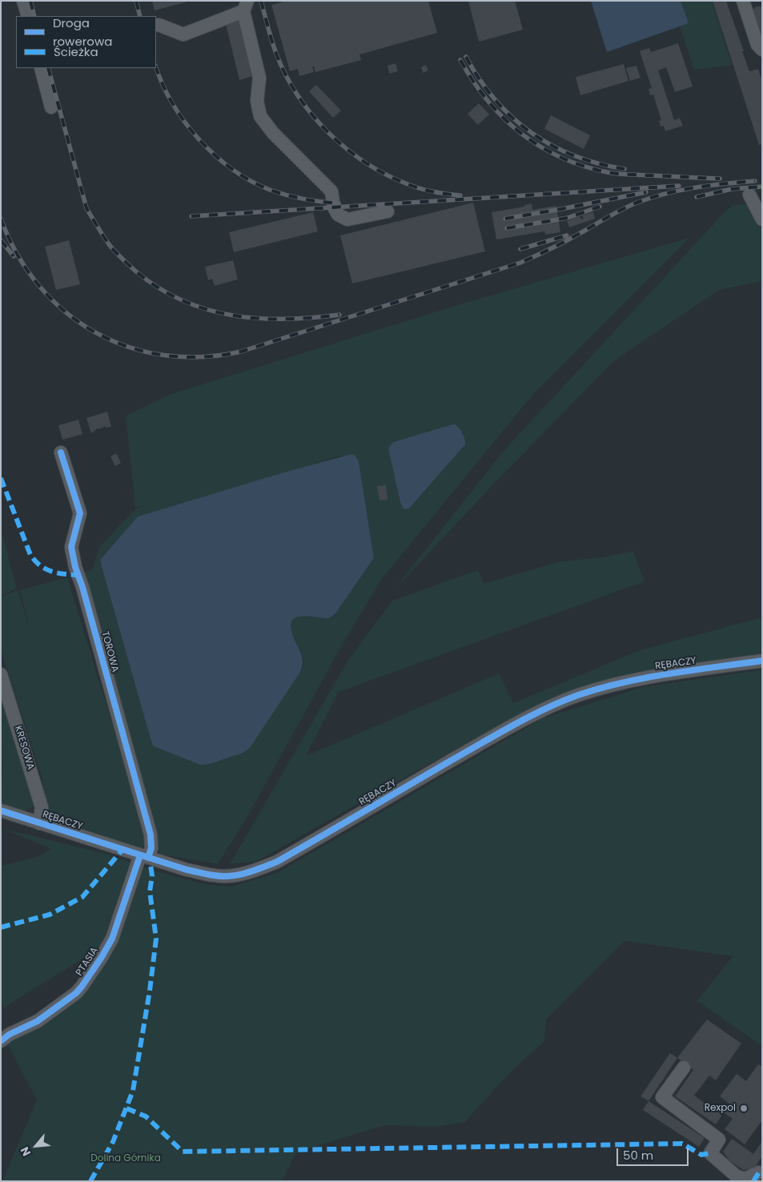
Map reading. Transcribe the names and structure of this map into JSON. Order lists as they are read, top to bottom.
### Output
{
  "streets": {
    "street": [
      "TOROWA",
      "RĘBACZY",
      "KRESOWA",
      "PTASIA"
    ]
  },
  "crossings": [
    ["TOROWA", "RĘBACZY"],
    ["TOROWA", "PTASIA"],
    ["RĘBACZY", "KRESOWA"],
    ["RĘBACZY", "PTASIA"]
  ],
  "parks": ["Dolina Górnika"],
  "places": ["Rexpol"],
  "legend": ["Droga rowerowa", "Ścieżka"],
  "scale_bar": "50 m",
  "north": "bottom left"
}
